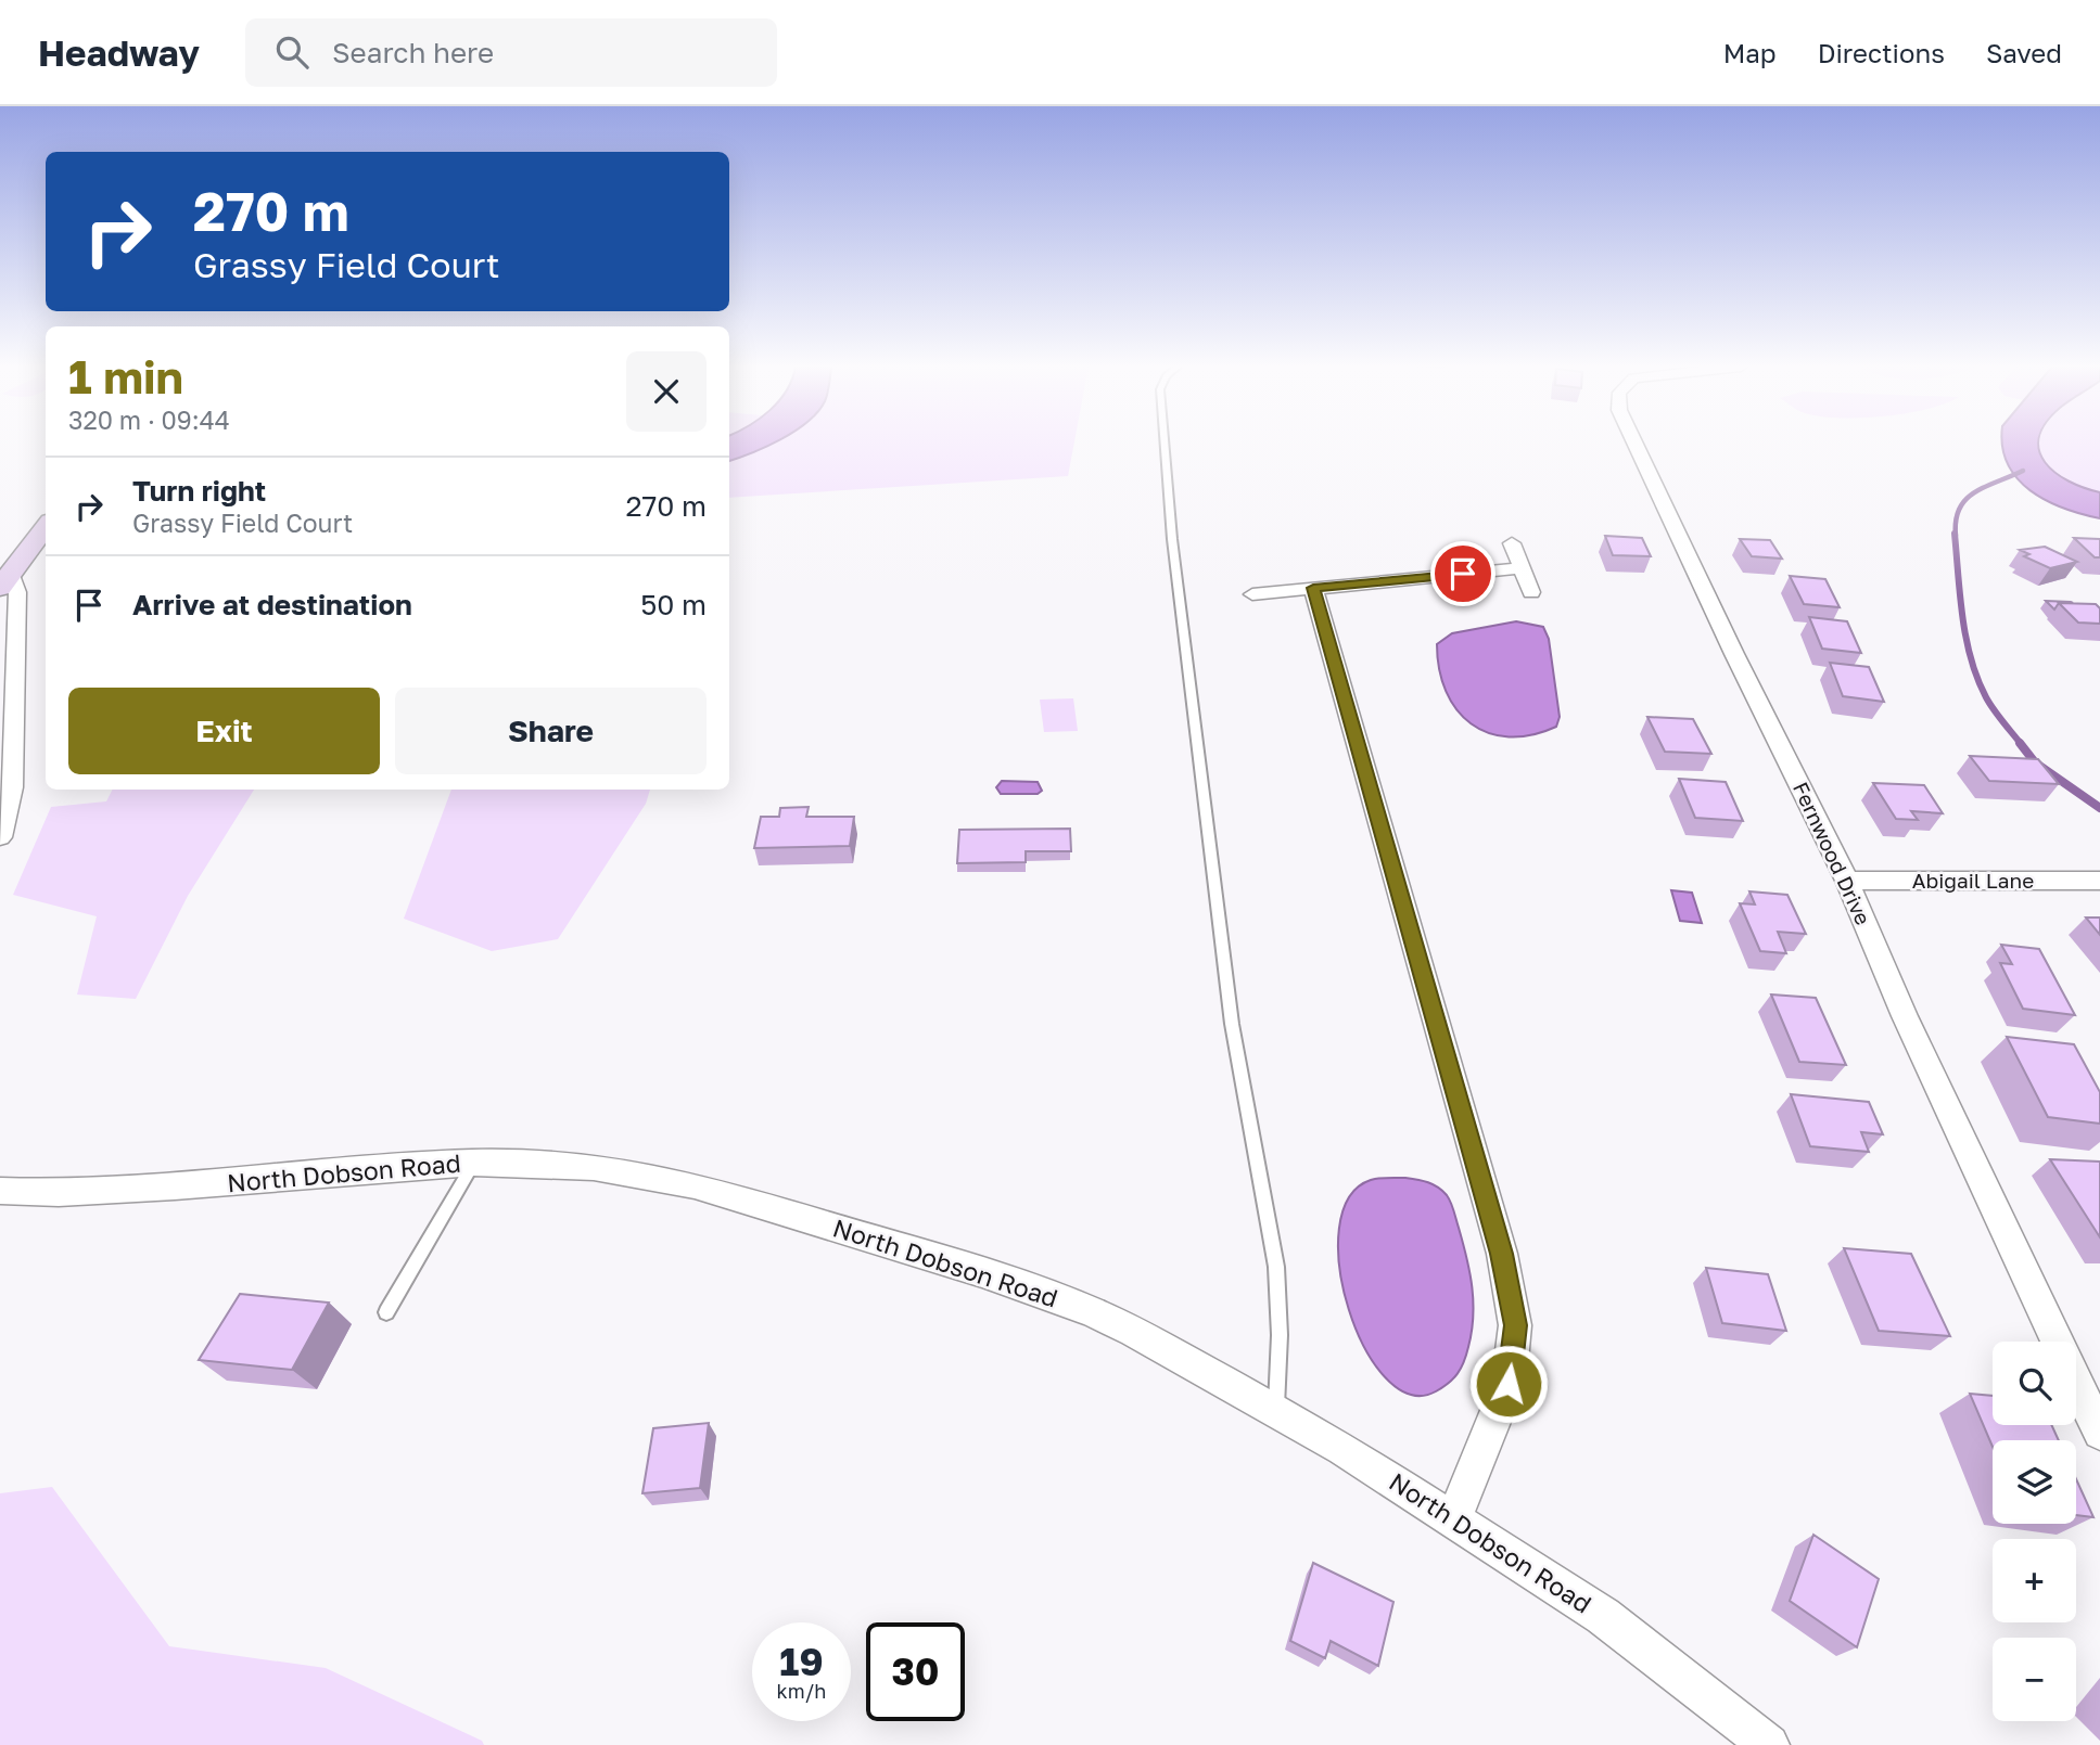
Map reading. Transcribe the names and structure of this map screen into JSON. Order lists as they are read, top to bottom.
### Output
{
  "streets": {
    "street": ["Fernwood Drive", "Abigail Lane", "North Dobson Road"]
  },
  "crossings": [
    ["Fernwood Drive", "Abigail Lane"]
  ],
  "page": {
    "header": "Headway",
    "search": "Search here",
    "nav": ["Map", "Directions", "Saved"],
    "turn": ["270 m", "Grassy Field Court"],
    "heading": ["1 min", "320 m · 09:44"],
    "list": [
      {
        "name": "Turn right",
        "note": "Grassy Field Court",
        "value": "270 m"
      },
      {
        "name": "Arrive at destination",
        "value": "50 m"
      }
    ],
    "buttons": ["Exit", "Share"],
    "map_buttons": ["+", "−"],
    "speed": "19 km/h",
    "limit": "30"
  }
}
